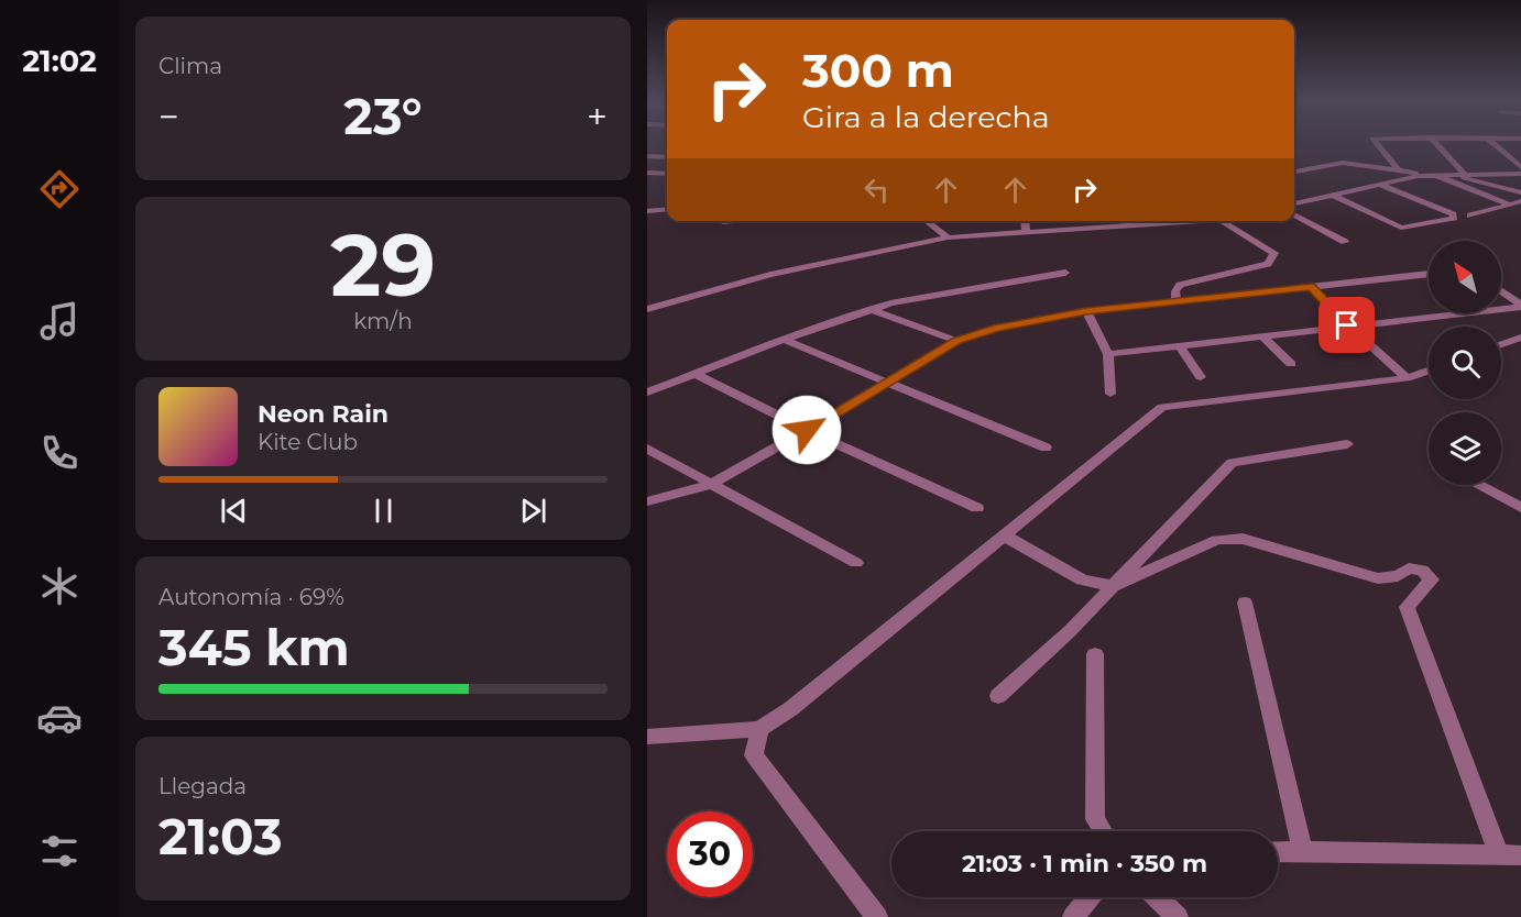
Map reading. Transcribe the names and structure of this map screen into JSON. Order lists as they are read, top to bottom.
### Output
{
  "north": "top left",
  "page": {
    "tabs": "21:02",
    "tile": [
      "Clima",
      ["29", "km/h"],
      ["Autonomía · 69%", "345 km"],
      ["Llegada", "21:03"]
    ],
    "turn": ["300 m", "Gira a la derecha"],
    "heat": ["−", "23°", "+"],
    "song": ["Neon Rain", "Kite Club"],
    "limit": "30",
    "trip": "21:03 · 1 min · 350 m"
  }
}
